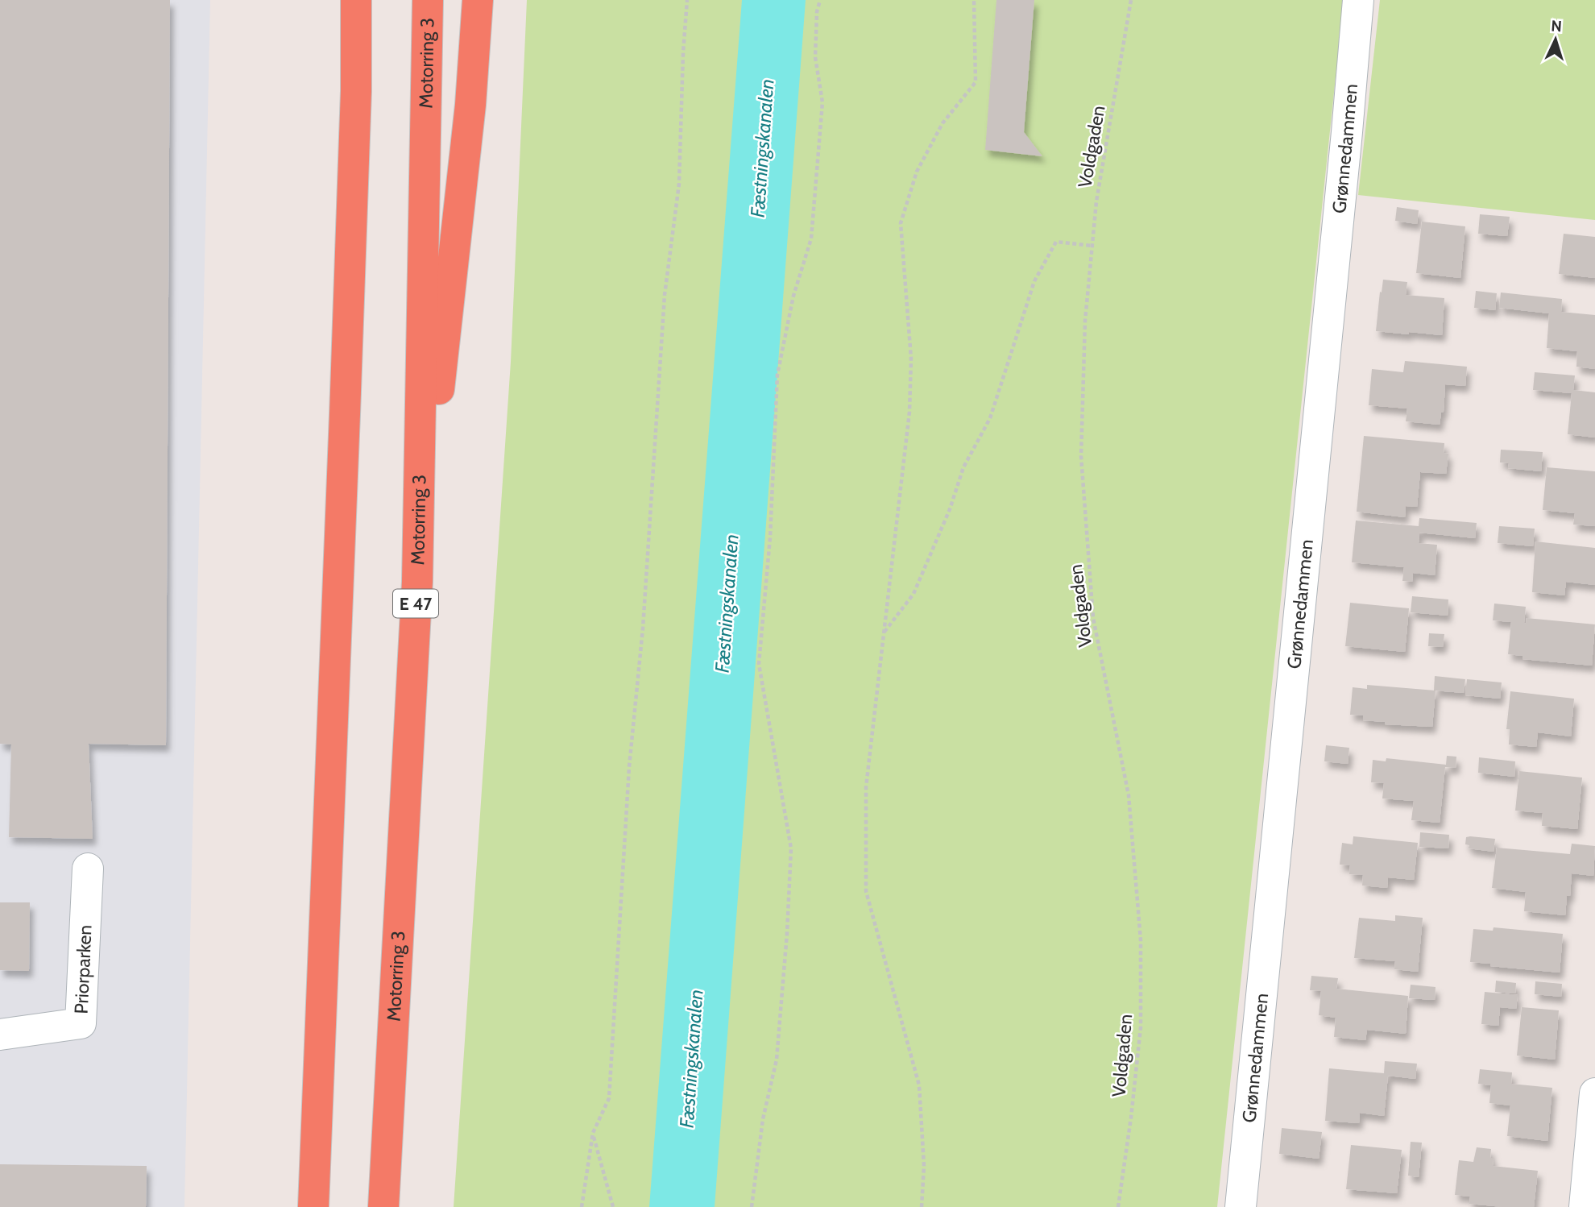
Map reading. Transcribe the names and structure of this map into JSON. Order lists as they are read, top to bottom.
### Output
{
  "streets": {
    "highway": ["Motorring 3", "E 47"],
    "street": ["Grønnedammen", "Priorparken"],
    "path": ["Voldgaden"]
  },
  "water": ["Fæstningskanalen"],
  "north": "top"
}
